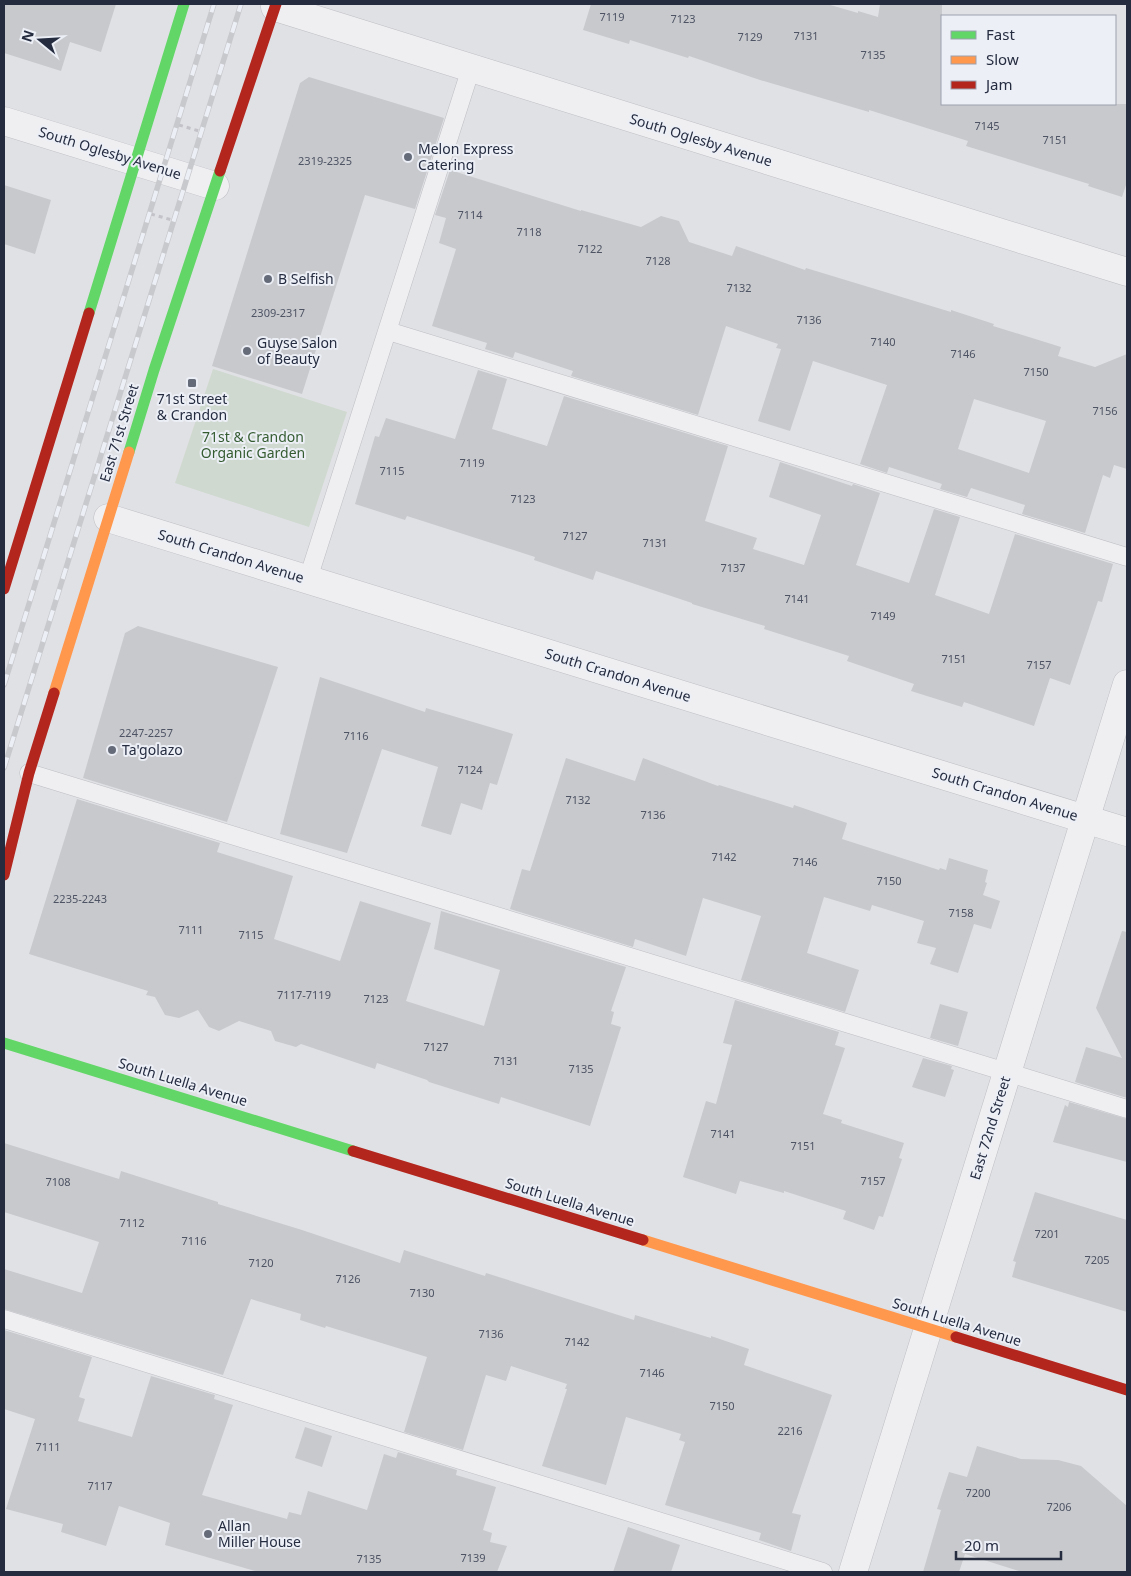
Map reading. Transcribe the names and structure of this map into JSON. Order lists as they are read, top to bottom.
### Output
{
  "streets": {
    "main road": ["East 71st Street", "South Luella Avenue"],
    "street": ["South Oglesby Avenue", "South Crandon Avenue", "East 72nd Street"]
  },
  "crossings": [
    ["South Oglesby Avenue", "East 71st Street"],
    ["East 71st Street", "South Crandon Avenue"],
    ["South Crandon Avenue", "East 72nd Street"],
    ["South Luella Avenue", "East 72nd Street"]
  ],
  "parks": ["71st & Crandon Organic Garden"],
  "places": {
    "other": [
      "Melon Express Catering",
      "B Selfish",
      "Guyse Salon of Beauty",
      "Ta'golazo",
      "Allan Miller House"
    ],
    "transit": ["71st Street & Crandon"]
  },
  "house_numbers": [
    "7119",
    "7123",
    "7131",
    "7129",
    "7135",
    "7145",
    "7151",
    "2319-2325",
    "7114",
    "7118",
    "7122",
    "7128",
    "7132",
    "2309-2317",
    "7136",
    "7140",
    "7146",
    "7150",
    "7156",
    "7119",
    "7115",
    "7123",
    "7127",
    "7131",
    "7137",
    "7141",
    "7149",
    "7151",
    "7157",
    "2247-2257",
    "7116",
    "7124",
    "7132",
    "7136",
    "7142",
    "7146",
    "7150",
    "2235-2243",
    "7158",
    "7111",
    "7115",
    "7117-7119",
    "7123",
    "7127",
    "7131",
    "7135",
    "7141",
    "7151",
    "7157",
    "7108",
    "7112",
    "7201",
    "7116",
    "7205",
    "7120",
    "7126",
    "7130",
    "7136",
    "7142",
    "7146",
    "7150",
    "2216",
    "7111",
    "7117",
    "7200",
    "7206",
    "7139",
    "7135"
  ],
  "legend": ["Fast", "Slow", "Jam"],
  "scale_bar": "20 m",
  "north": "left"
}
